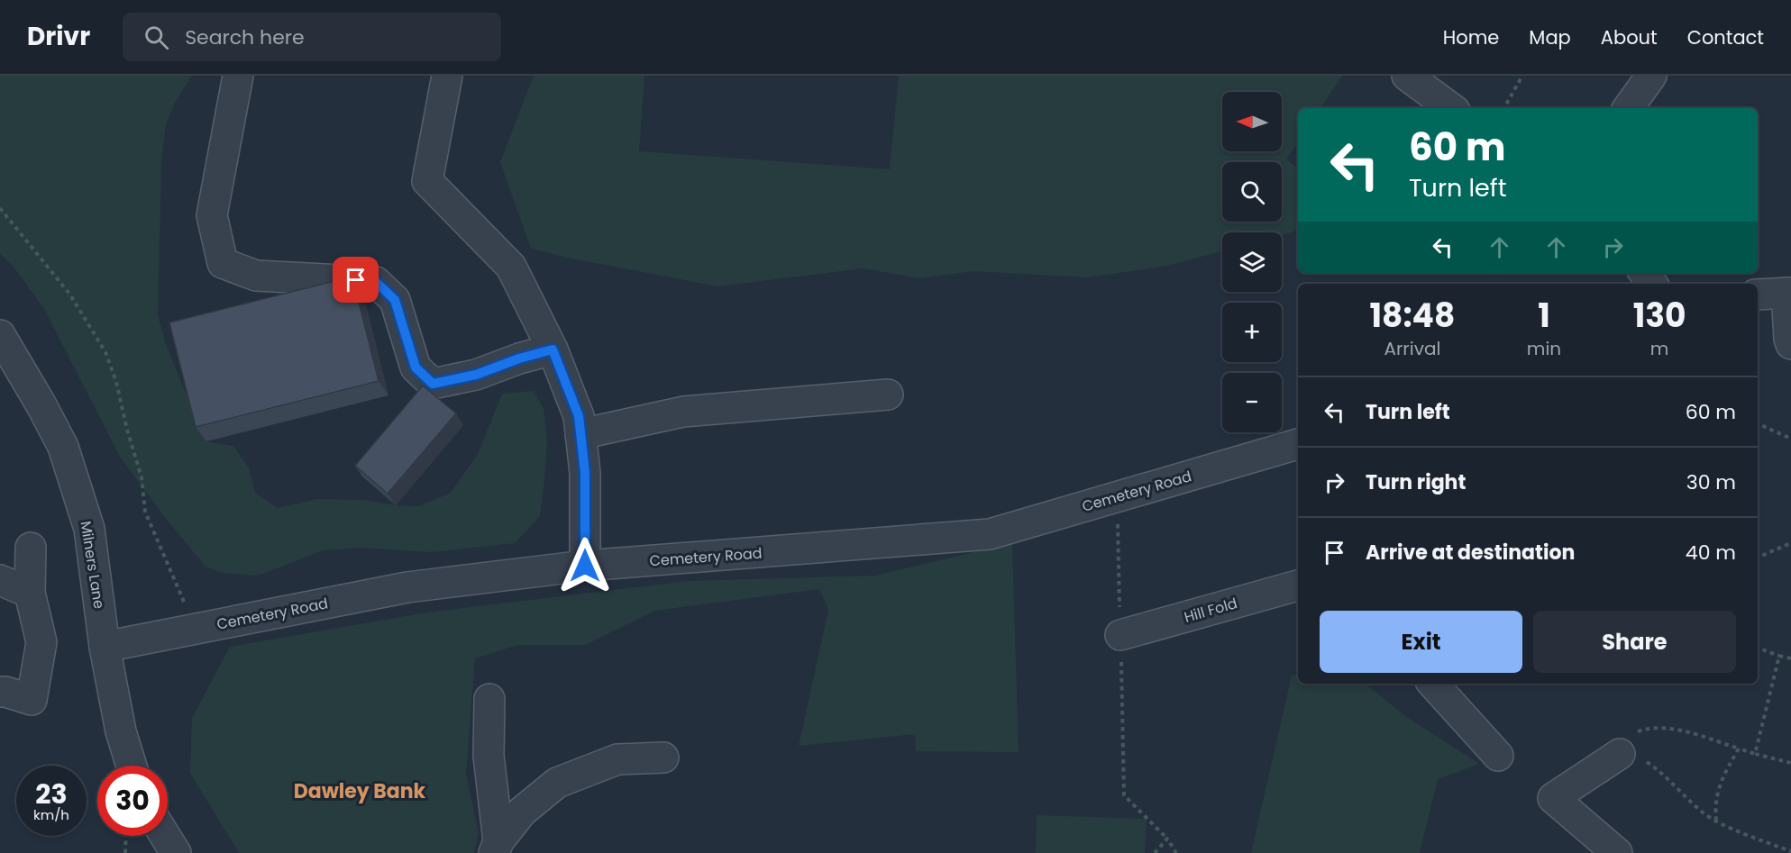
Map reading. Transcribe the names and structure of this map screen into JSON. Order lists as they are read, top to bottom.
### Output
{
  "streets": {
    "street": ["Cemetery Road", "Milners Lane", "Hill Fold"]
  },
  "crossings": [
    ["Cemetery Road", "Milners Lane"]
  ],
  "districts": ["Dawley Bank"],
  "north": "left",
  "page": {
    "header": "Drivr",
    "search": "Search here",
    "nav": [
      "Home",
      "Map",
      "About",
      "Contact"
    ],
    "map_buttons": ["+", "−"],
    "turn": ["60 m", "Turn left"],
    "eta": [
      "18:48",
      "Arrival",
      "1",
      "min",
      "130",
      "m"
    ],
    "list": [
      {
        "name": "Turn left",
        "value": "60 m"
      },
      {
        "name": "Turn right",
        "value": "30 m"
      },
      {
        "name": "Arrive at destination",
        "value": "40 m"
      }
    ],
    "buttons": ["Exit", "Share"],
    "speed": "23 km/h",
    "limit": "30"
  }
}
